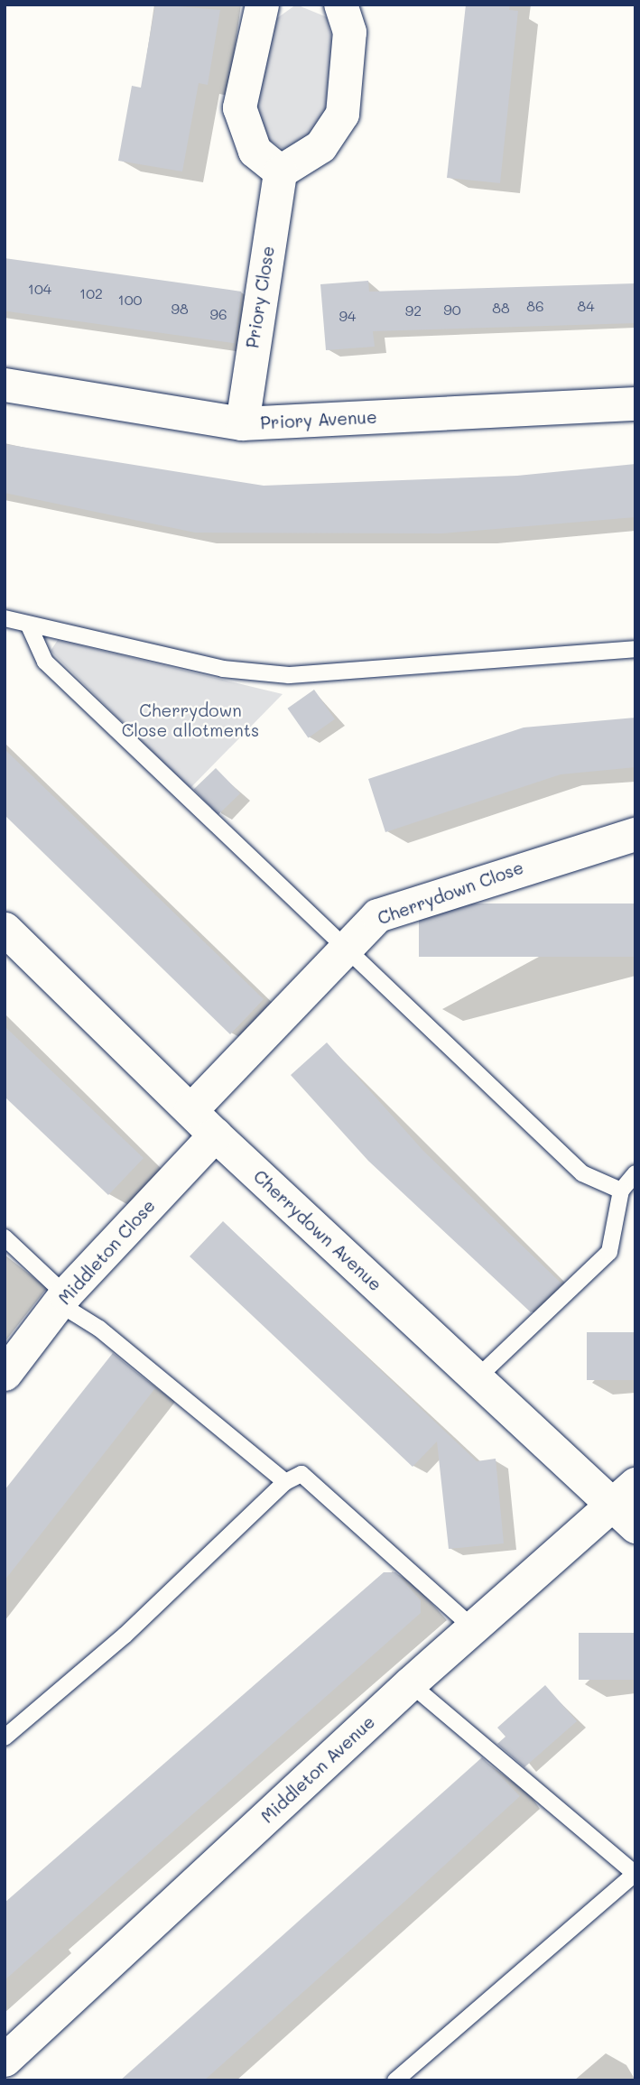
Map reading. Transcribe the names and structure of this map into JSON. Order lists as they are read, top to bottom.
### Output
{
  "streets": {
    "street": [
      "Priory Close",
      "Priory Avenue",
      "Cherrydown Close",
      "Cherrydown Avenue",
      "Middleton Close",
      "Middleton Avenue"
    ]
  },
  "crossings": [
    ["Priory Close", "Priory Avenue"],
    ["Cherrydown Close", "Cherrydown Avenue"],
    ["Cherrydown Avenue", "Middleton Close"],
    ["Cherrydown Avenue", "Middleton Avenue"]
  ],
  "parks": ["Cherrydown Close allotments"],
  "house_numbers": [
    "104",
    "102",
    "100",
    "86",
    "84",
    "88",
    "98",
    "90",
    "92",
    "96",
    "94"
  ]
}
